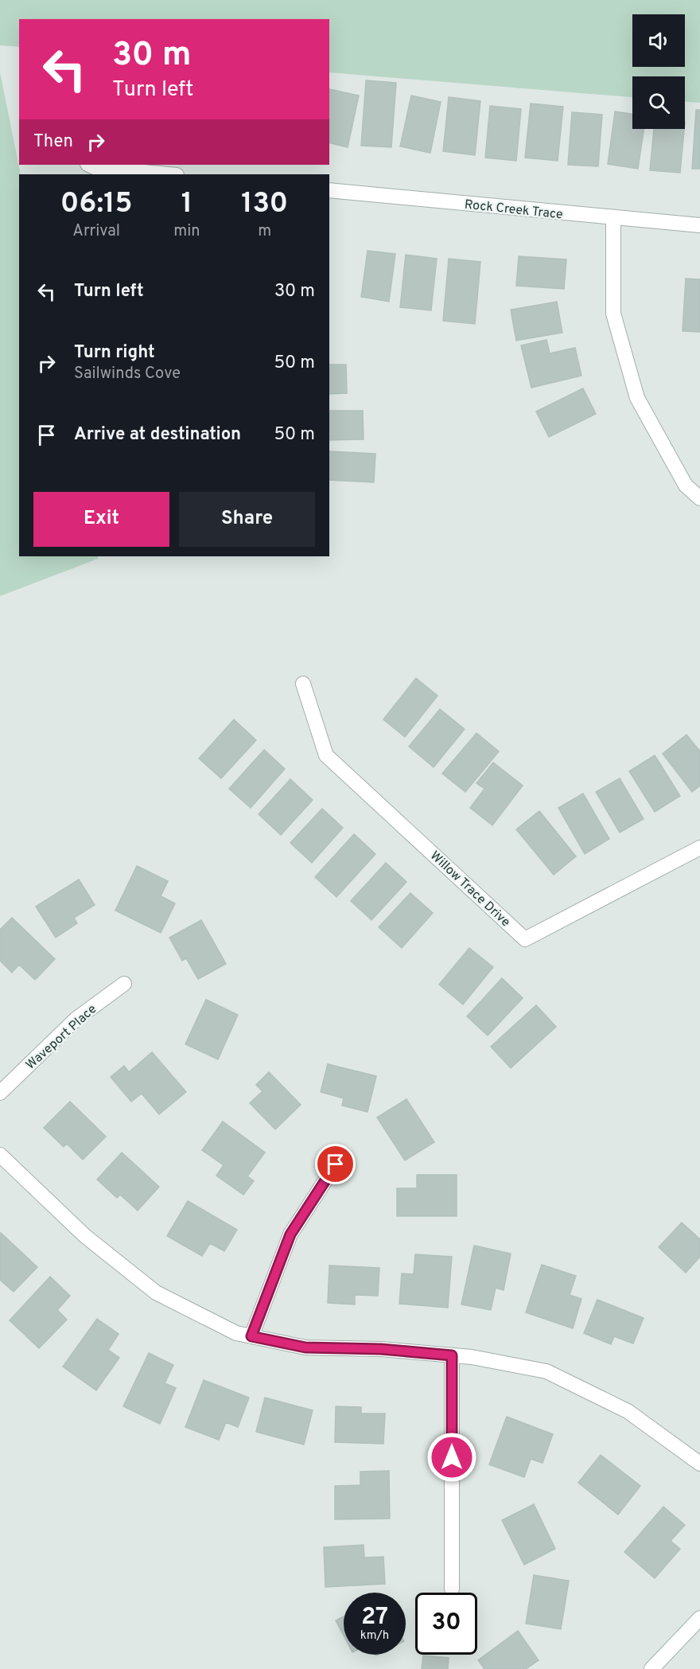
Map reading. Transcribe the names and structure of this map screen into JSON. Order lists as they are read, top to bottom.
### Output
{
  "streets": {
    "street": ["Rock Creek Trace", "Willow Trace Drive", "Waveport Place"]
  },
  "page": {
    "turn": ["30 m", "Turn left"],
    "then": "Then",
    "eta": [
      "06:15",
      "Arrival",
      "1",
      "min",
      "130",
      "m"
    ],
    "list": [
      {
        "name": "Turn left",
        "value": "30 m"
      },
      {
        "name": "Turn right",
        "note": "Sailwinds Cove",
        "value": "50 m"
      },
      {
        "name": "Arrive at destination",
        "value": "50 m"
      }
    ],
    "buttons": ["Exit", "Share"],
    "speed": "27 km/h",
    "limit": "30"
  }
}
